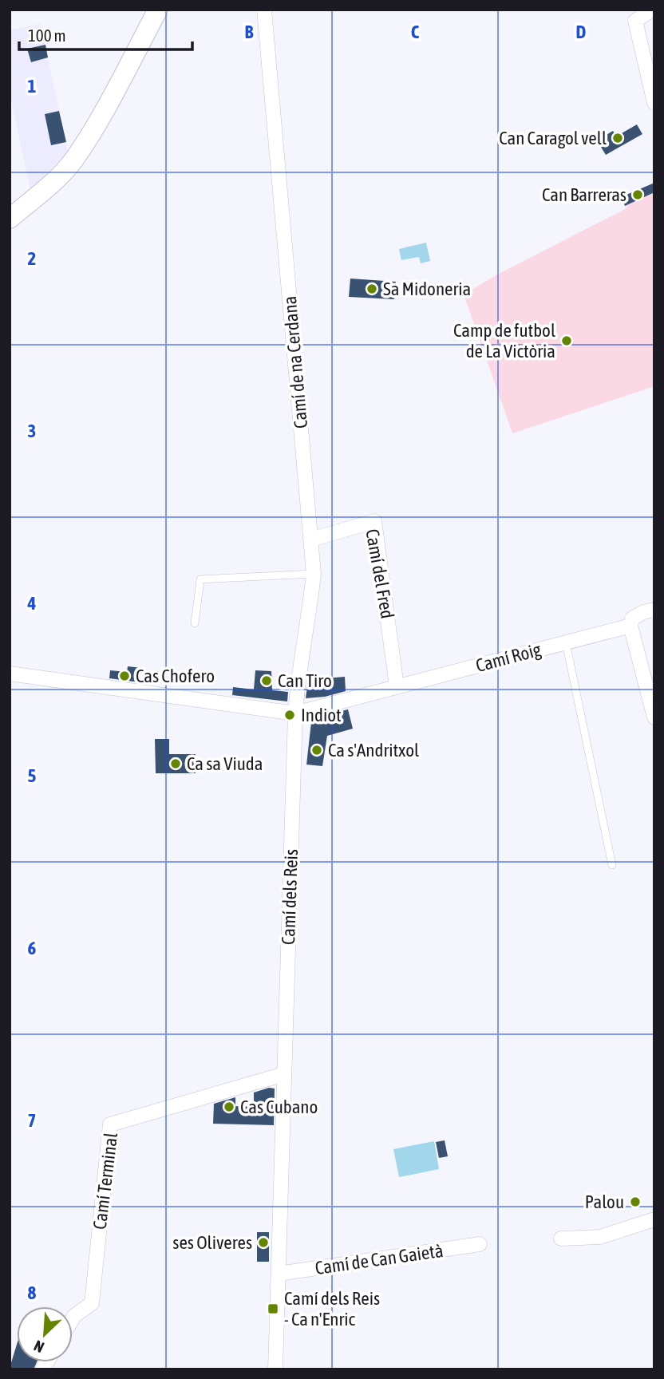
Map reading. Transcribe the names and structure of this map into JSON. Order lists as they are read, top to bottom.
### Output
{
  "streets": {
    "street": [
      "Camí de na Cerdana",
      "Camí del Fred",
      "Camí Roig",
      "Camí dels Reis",
      "Camí Terminal",
      "Camí de Can Gaietà"
    ]
  },
  "crossings": [
    ["Camí de na Cerdana", "Camí del Fred"],
    ["Camí de na Cerdana", "Camí Roig"],
    ["Camí de na Cerdana", "Camí dels Reis"],
    ["Camí del Fred", "Camí Roig"],
    ["Camí Roig", "Camí dels Reis"],
    ["Camí dels Reis", "Camí Terminal"],
    ["Camí dels Reis", "Camí de Can Gaietà"]
  ],
  "places": {
    "other": [
      "Can Caragol vell",
      "Can Barreras",
      "Sa Midoneria",
      "Camp de futbol de La Victòria",
      "Cas Chofero",
      "Can Tiro",
      "Indiot",
      "Ca s'Andritxol",
      "Ca sa Viuda",
      "Cas Cubano",
      "Palou",
      "ses Oliveres"
    ],
    "transit": ["Camí dels Reis - Ca n'Enric"]
  },
  "scale_bar": "100 m",
  "north": "bottom left",
  "grid": {
    "columns": ["B", "C", "D"],
    "rows": [
      "1",
      "2",
      "3",
      "4",
      "5",
      "6",
      "7",
      "8"
    ]
  }
}
